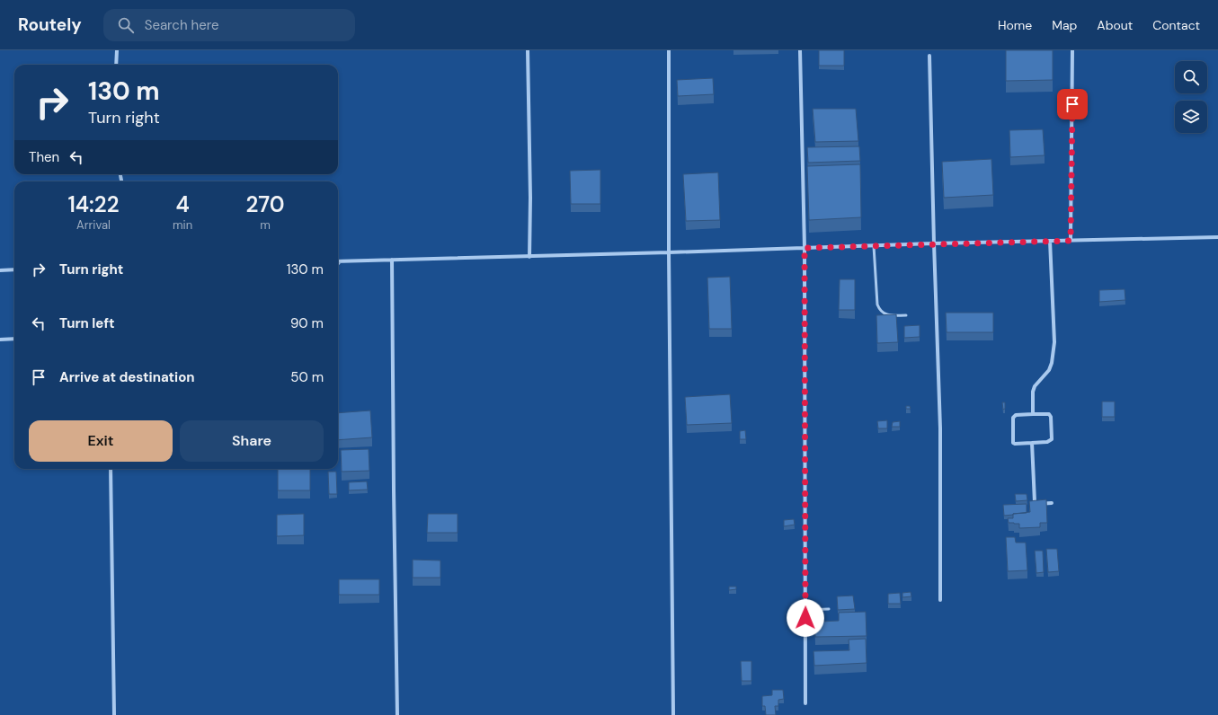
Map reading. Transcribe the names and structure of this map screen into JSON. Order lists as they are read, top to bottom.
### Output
{
  "page": {
    "header": "Routely",
    "search": "Search here",
    "nav": [
      "Home",
      "Map",
      "About",
      "Contact"
    ],
    "turn": ["130 m", "Turn right"],
    "then": "Then",
    "eta": [
      "14:22",
      "Arrival",
      "4",
      "min",
      "270",
      "m"
    ],
    "list": [
      {
        "name": "Turn right",
        "value": "130 m"
      },
      {
        "name": "Turn left",
        "value": "90 m"
      },
      {
        "name": "Arrive at destination",
        "value": "50 m"
      }
    ],
    "buttons": ["Exit", "Share"]
  }
}
